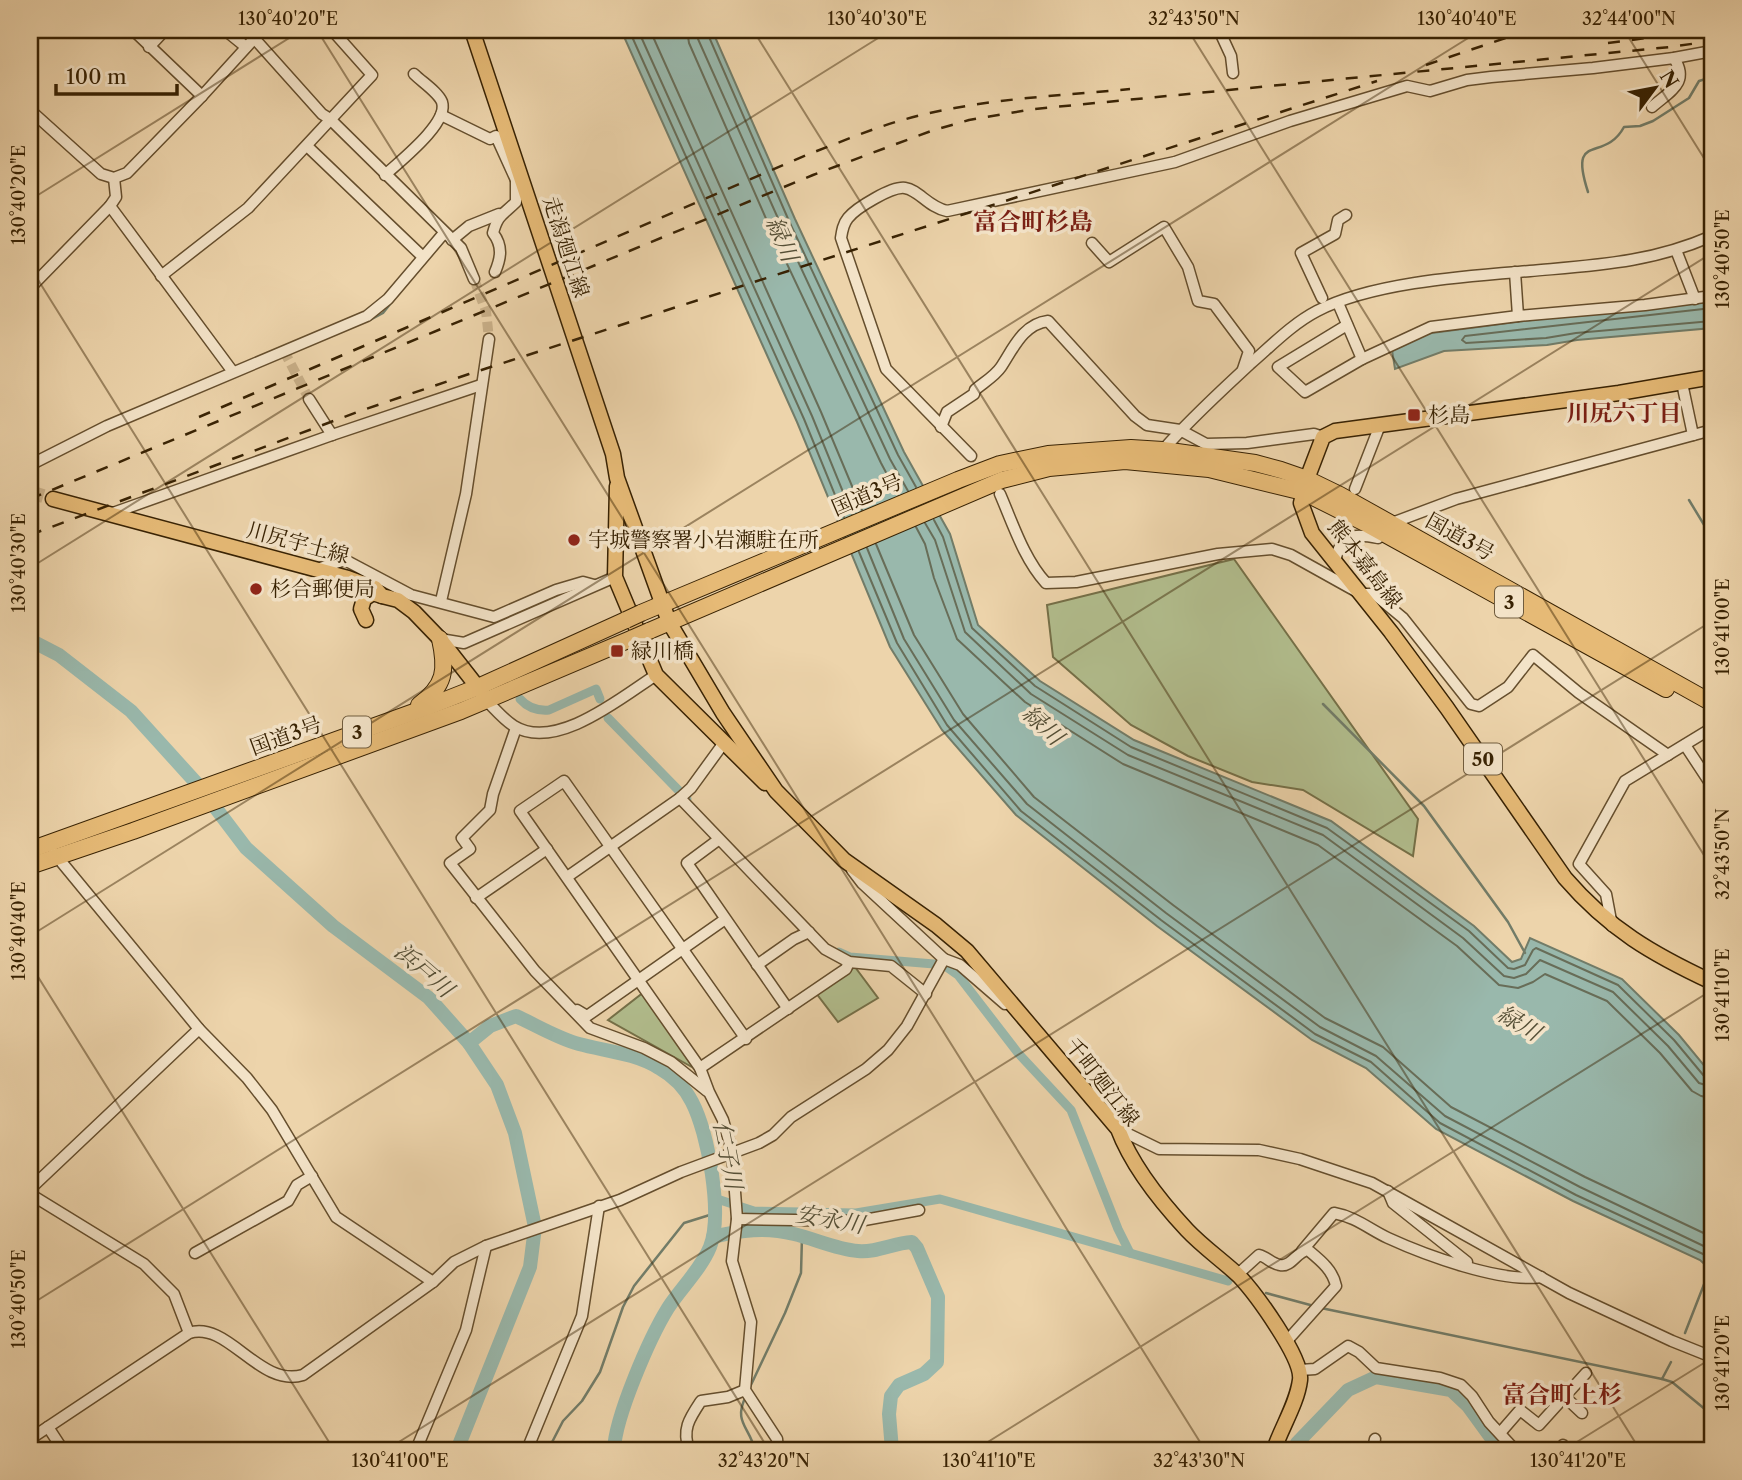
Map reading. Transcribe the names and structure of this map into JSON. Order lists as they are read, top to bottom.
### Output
{
  "streets": {
    "highway": ["国道3号", "3"],
    "main road": [
      "走潟廻江線",
      "川尻宇土線",
      "熊本嘉島線",
      "50",
      "千町廻江線"
    ]
  },
  "crossings": [
    ["走潟廻江線", "国道3号"],
    ["走潟廻江線", "千町廻江線"],
    ["国道3号", "川尻宇土線"],
    ["国道3号", "熊本嘉島線"],
    ["国道3号", "千町廻江線"]
  ],
  "districts": ["富合町杉島", "川尻六丁目", "富合町上杉"],
  "water": [
    "緑川",
    "浜戸川",
    "仁子川",
    "安永川"
  ],
  "places": {
    "transit": ["杉島", "緑川橋"],
    "other": ["宇城警察署小岩瀬駐在所", "杉合郵便局"]
  },
  "scale_bar": "100 m",
  "north": "top right",
  "coordinates": [
    "130°40'20\"E",
    "130°40'30\"E",
    "32°43'50\"N",
    "130°40'40\"E",
    "32°44'00\"N",
    "130°40'50\"E",
    "130°41'00\"E",
    "130°41'10\"E",
    "130°41'20\"E",
    "32°43'20\"N",
    "32°43'30\"N"
  ]
}
